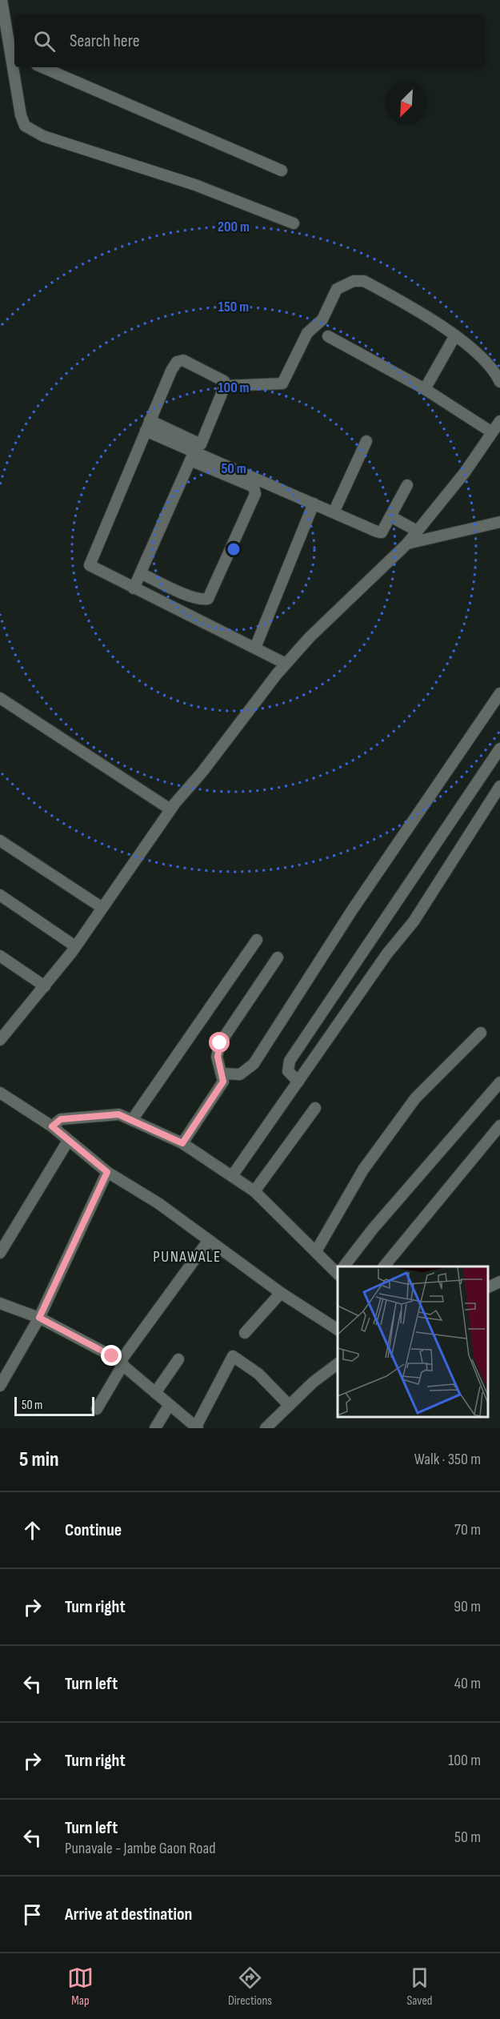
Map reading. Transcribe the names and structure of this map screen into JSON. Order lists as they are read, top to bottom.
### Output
{
  "districts": ["PUNAWALE"],
  "scale_bar": "50 m",
  "north": "bottom left",
  "page": {
    "search": "Search here",
    "scale": "50 m",
    "heading": ["5 min", "Walk · 350 m"],
    "list": [
      ["Continue", "70 m"],
      ["Turn right", "90 m"],
      ["Turn left", "40 m"],
      ["Turn right", "100 m"],
      ["Turn left", "Punavale - Jambe Gaon Road", "50 m"],
      "Arrive at destination"
    ],
    "nav": ["Map", "Directions", "Saved"]
  },
  "rings": [
    "200 m",
    "150 m",
    "100 m",
    "50 m"
  ]
}
